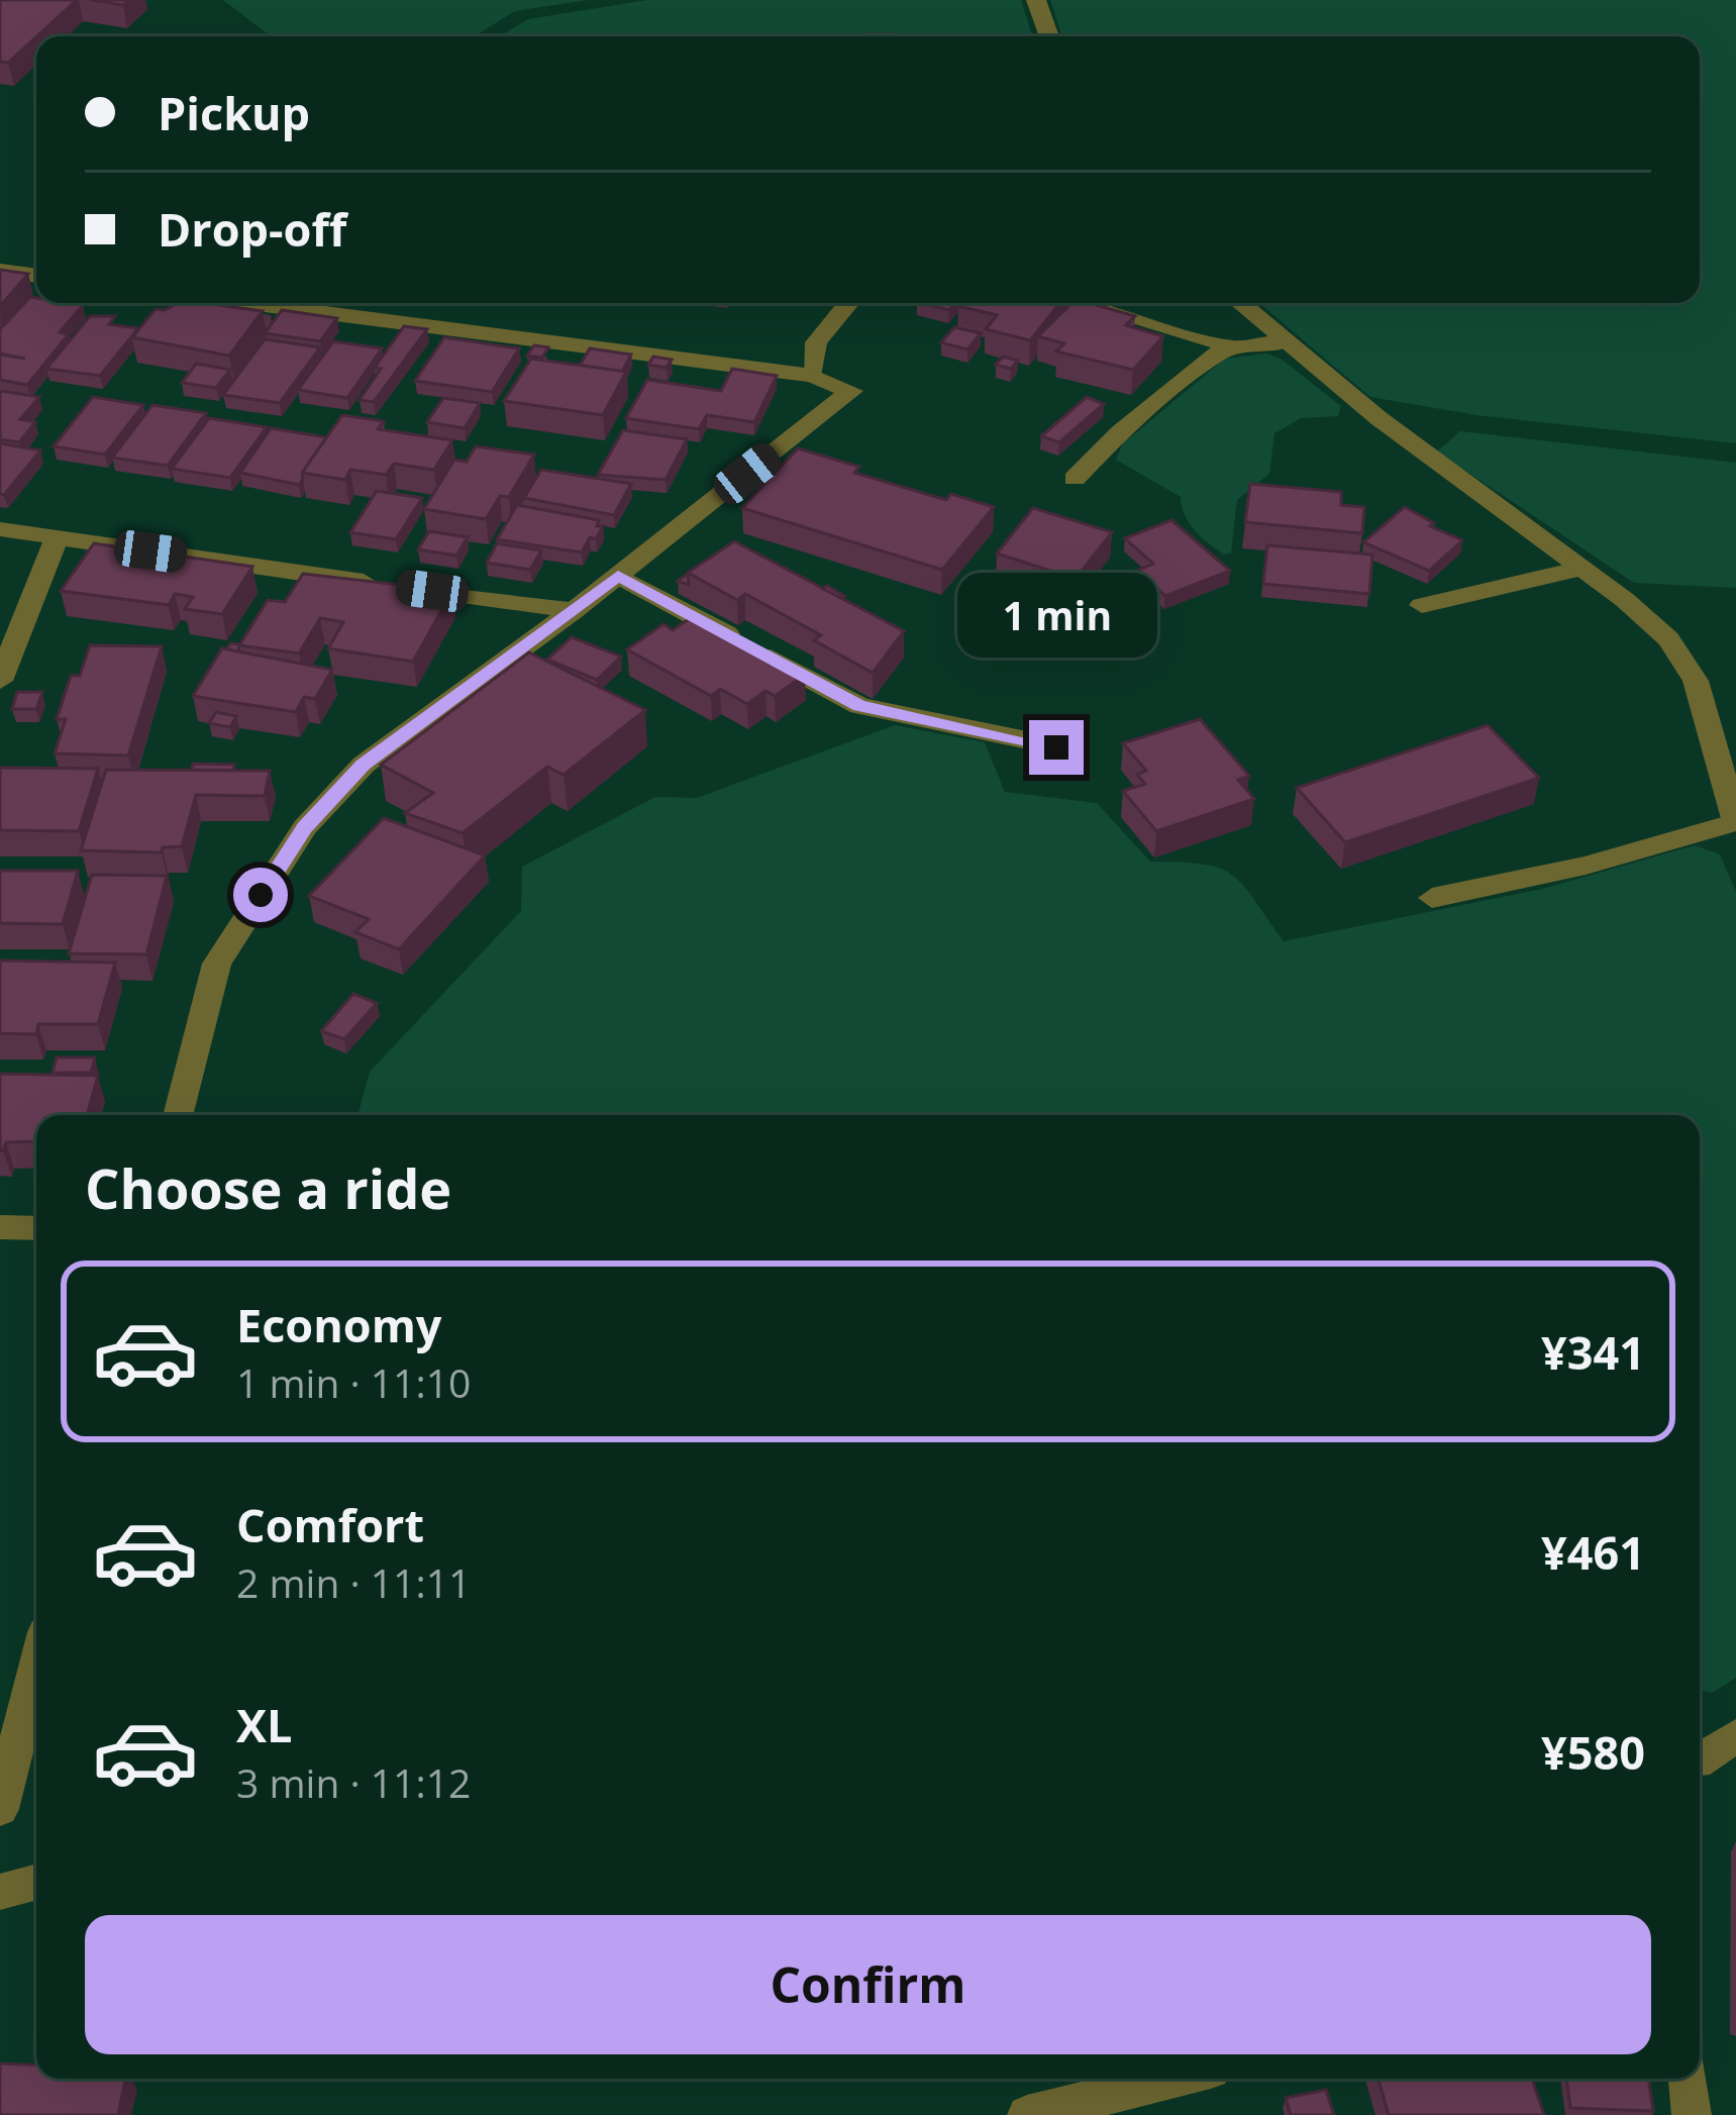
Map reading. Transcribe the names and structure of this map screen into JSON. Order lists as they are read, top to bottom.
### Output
{
  "page": {
    "banner": ["Pickup", "Drop-off"],
    "bubble": "1 min",
    "heading": "Choose a ride",
    "list": [
      {
        "name": "Economy",
        "note": "1 min · 11:10",
        "value": "¥341"
      },
      {
        "name": "Comfort",
        "note": "2 min · 11:11",
        "value": "¥461"
      },
      {
        "name": "XL",
        "note": "3 min · 11:12",
        "value": "¥580"
      }
    ],
    "buttons": "Confirm"
  }
}
